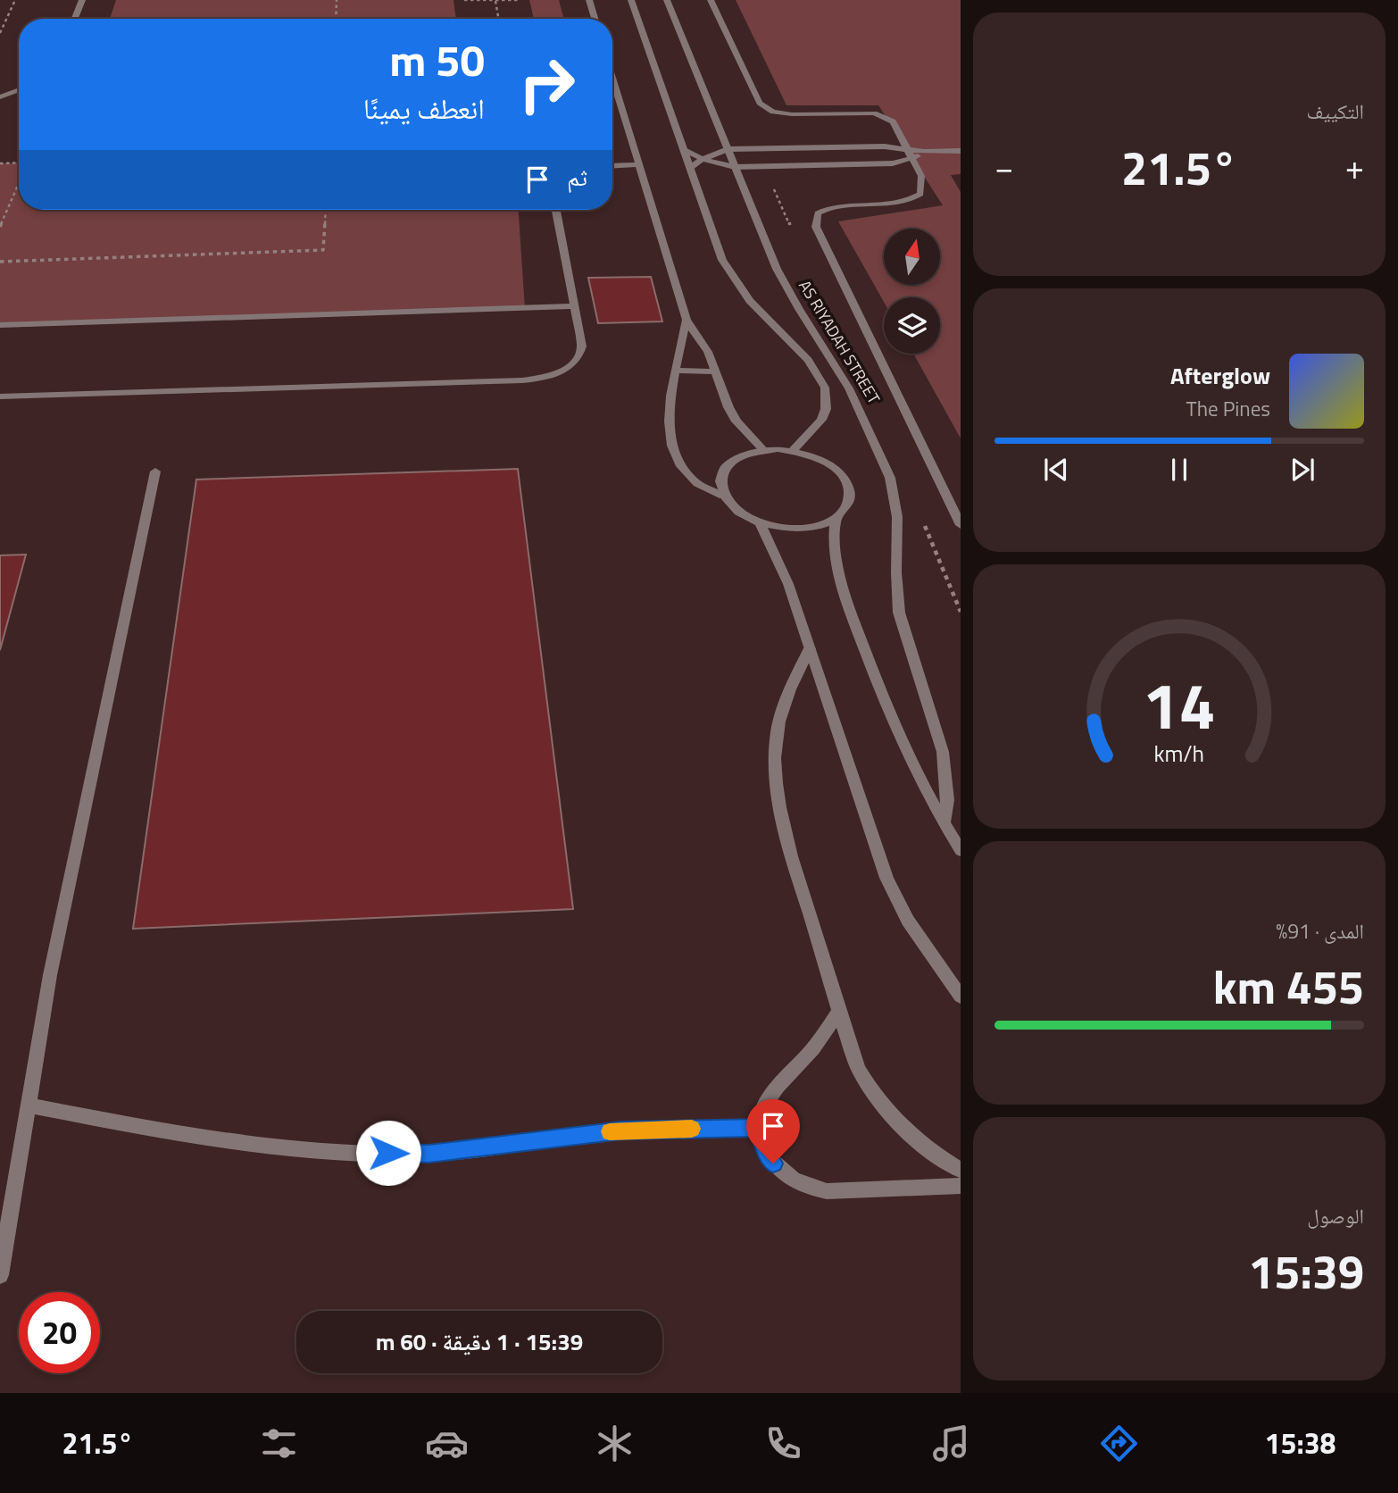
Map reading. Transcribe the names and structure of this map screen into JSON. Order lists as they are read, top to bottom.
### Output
{
  "streets": {
    "street": ["AS RIYADAH STREET"]
  },
  "north": "top",
  "page": {
    "tile": [
      "التكييف",
      ["المدى · 91%", "455 km"],
      ["الوصول", "15:39"]
    ],
    "turn": ["50 m", "انعطف يمينًا"],
    "heat": ["−", "21.5°", "+"],
    "then": "ثم",
    "song": ["Afterglow", "The Pines"],
    "limit": "20",
    "trip": "15:39 · 1 دقيقة · 60 m",
    "tabs": ["15:38", "21.5°"],
    "gauge": ["14", "km/h"]
  }
}
